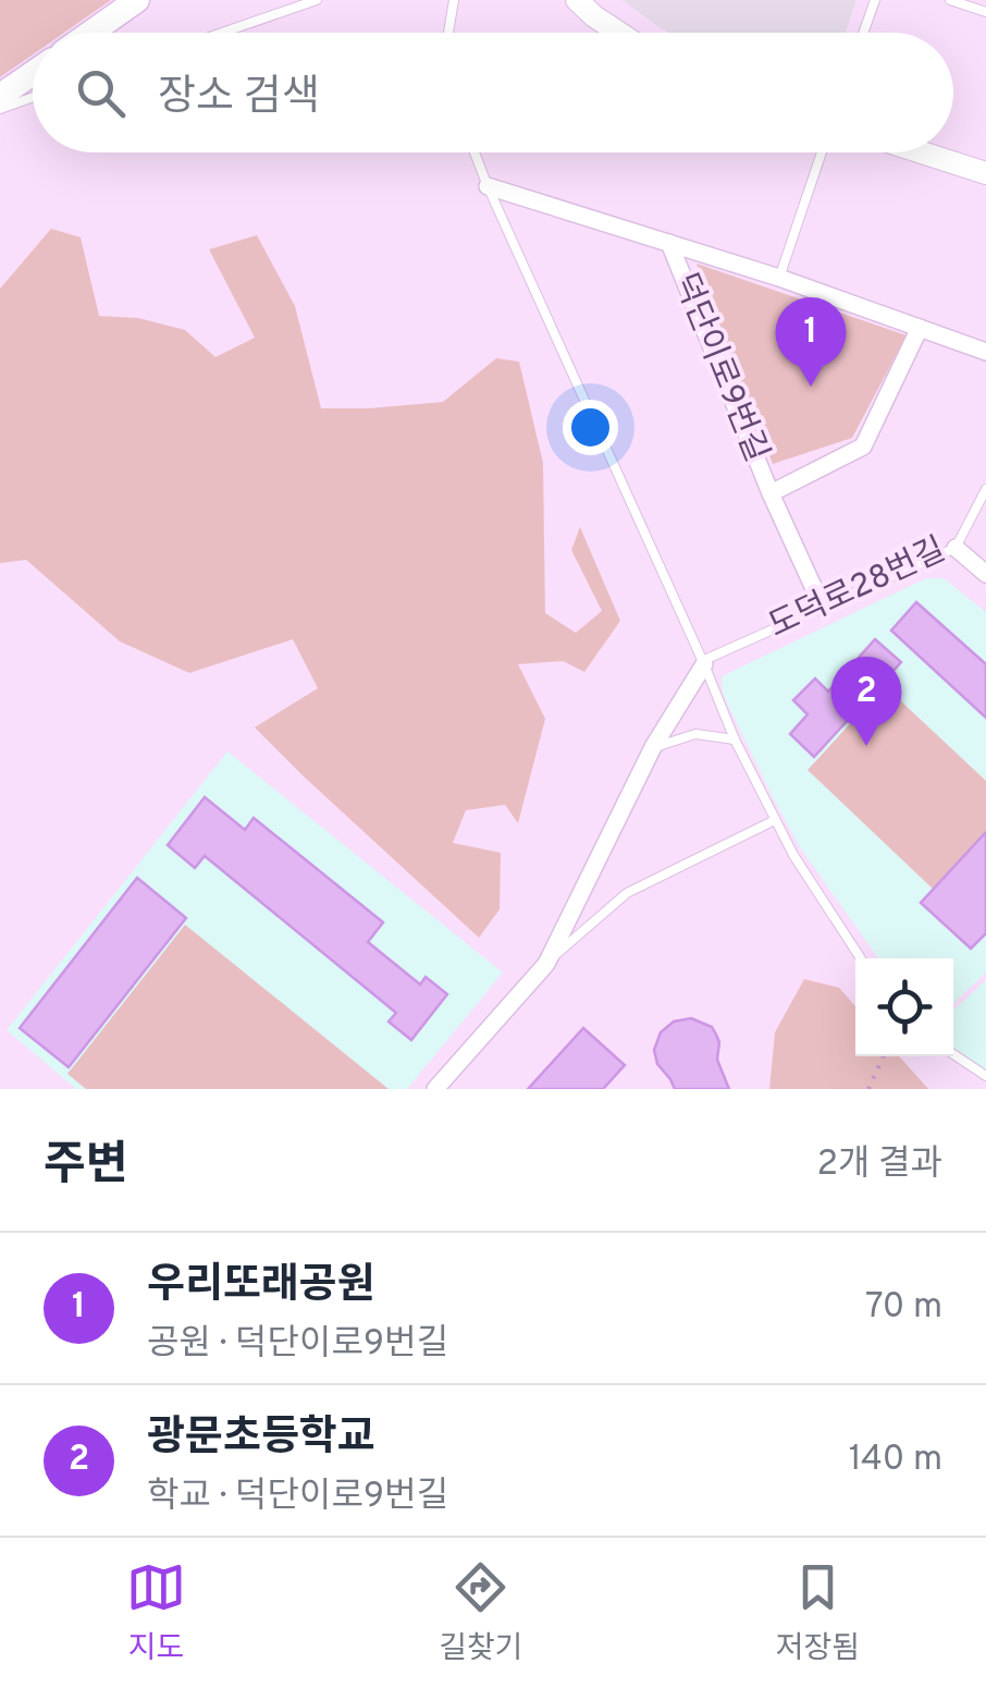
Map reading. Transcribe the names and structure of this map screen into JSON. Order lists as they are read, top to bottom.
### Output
{
  "streets": {
    "street": ["덕단이로9번길"],
    "lane": ["도덕로28번길"]
  },
  "crossings": [
    ["덕단이로9번길", "도덕로28번길"]
  ],
  "page": {
    "search": "장소 검색",
    "pins": ["1", "2"],
    "heading": ["주변", "2개 결과"],
    "list": [
      {
        "mark": "1",
        "name": "우리또래공원",
        "note": "공원 · 덕단이로9번길",
        "value": "70 m"
      },
      {
        "mark": "2",
        "name": "광문초등학교",
        "note": "학교 · 덕단이로9번길",
        "value": "140 m"
      }
    ],
    "nav": ["지도", "길찾기", "저장됨"]
  }
}
